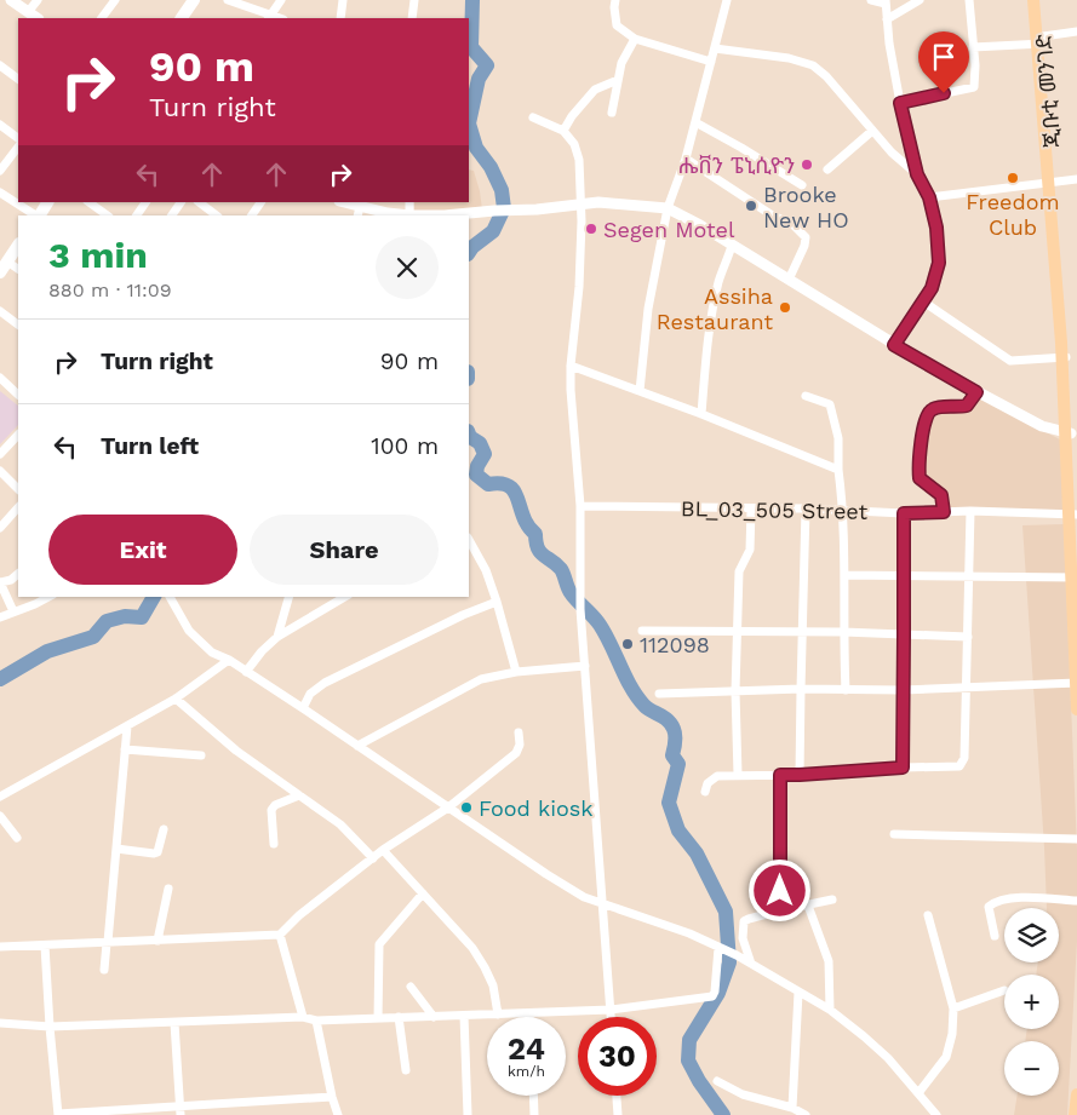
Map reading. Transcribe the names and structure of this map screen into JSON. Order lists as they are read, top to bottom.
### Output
{
  "streets": {
    "main road": ["ጂቡቲ መንገድ"],
    "street": ["BL_03_505 Street"]
  },
  "crossings": [
    ["ጂቡቲ መንገድ", "BL_03_505 Street"]
  ],
  "places": [
    "ሔቨን ፔኒሲዮን",
    "Freedom Club",
    "Brooke New HO",
    "Segen Motel",
    "Assiha Restaurant",
    "112098",
    "Food kiosk"
  ],
  "page": {
    "turn": ["90 m", "Turn right"],
    "heading": ["3 min", "880 m · 11:09"],
    "list": [
      {
        "name": "Turn right",
        "value": "90 m"
      },
      {
        "name": "Turn left",
        "value": "100 m"
      }
    ],
    "buttons": ["Exit", "Share"],
    "map_buttons": ["+", "−"],
    "speed": "24 km/h",
    "limit": "30"
  }
}
